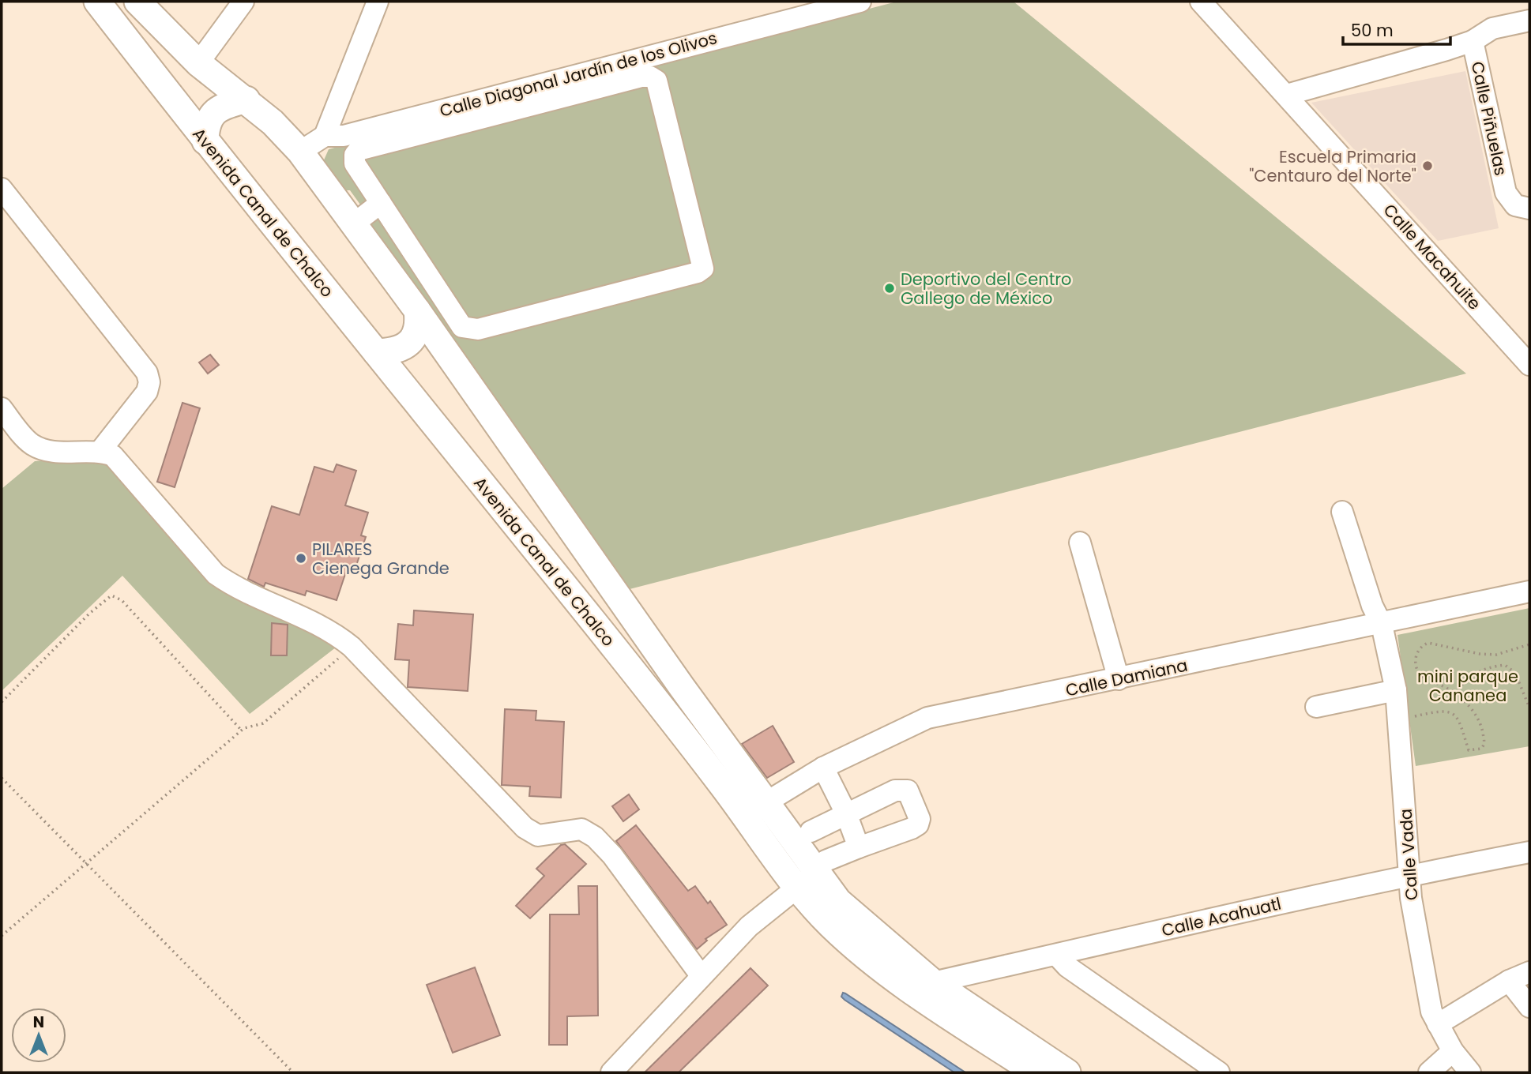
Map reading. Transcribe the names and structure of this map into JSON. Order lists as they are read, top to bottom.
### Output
{
  "streets": {
    "main road": ["Avenida Canal de Chalco"],
    "street": [
      "Calle Diagonal Jardín de los Olivos",
      "Calle Piñuelas",
      "Calle Macahuite",
      "Calle Damiana",
      "Calle Vada",
      "Calle Acahuatl"
    ]
  },
  "crossings": [
    ["Calle Diagonal Jardín de los Olivos", "Avenida Canal de Chalco"],
    ["Calle Piñuelas", "Calle Macahuite"],
    ["Avenida Canal de Chalco", "Calle Damiana"],
    ["Avenida Canal de Chalco", "Calle Acahuatl"],
    ["Calle Damiana", "Calle Vada"],
    ["Calle Vada", "Calle Acahuatl"]
  ],
  "parks": ["mini parque Cananea"],
  "places": ["Escuela Primaria \"Centauro del Norte\"", "Deportivo del Centro Gallego de México", "PILARES Cienega Grande"],
  "scale_bar": "50 m",
  "north": "top"
}
